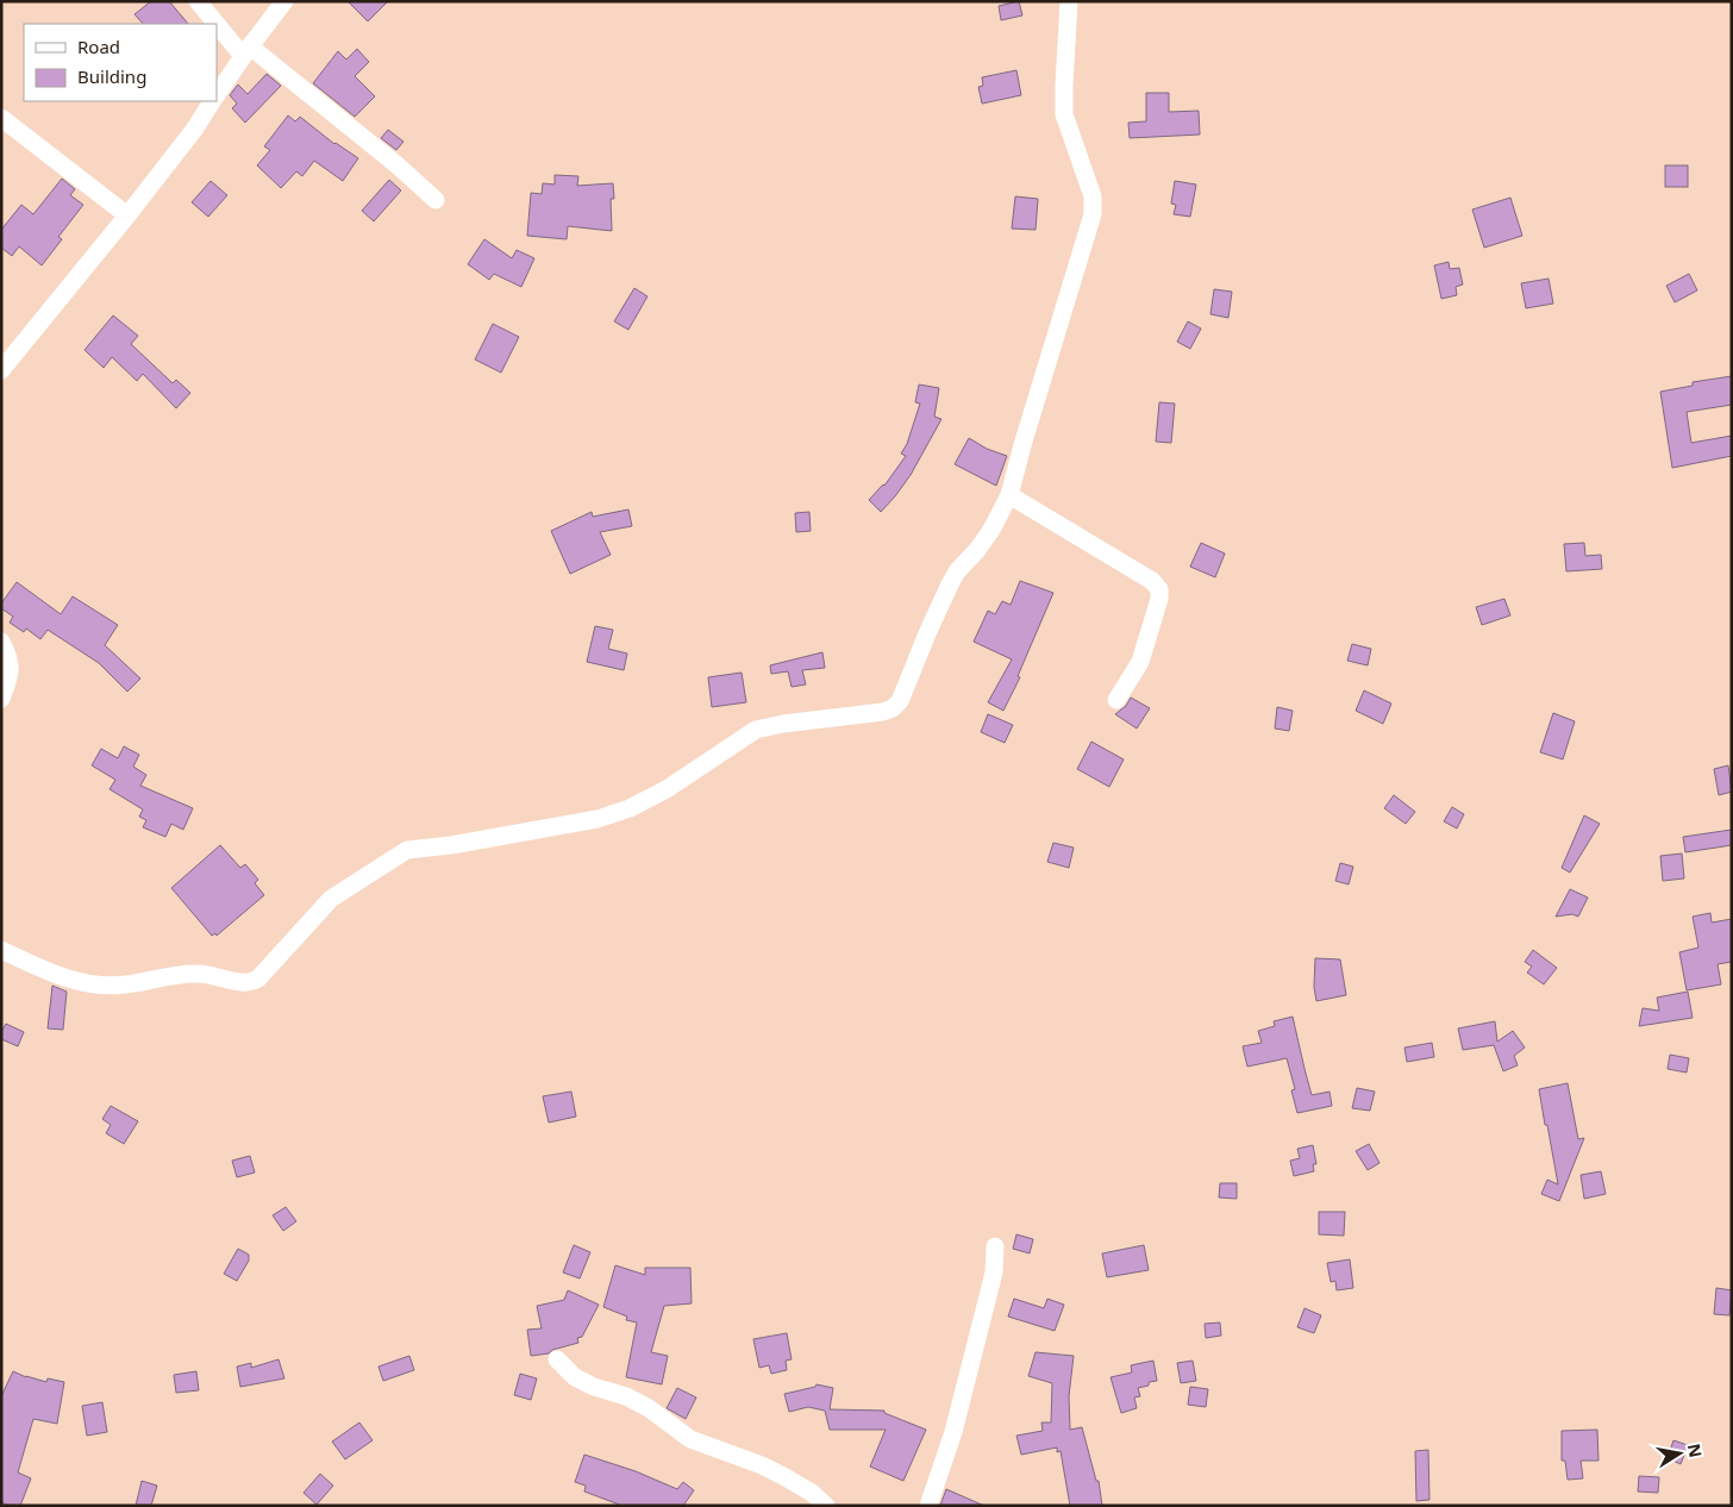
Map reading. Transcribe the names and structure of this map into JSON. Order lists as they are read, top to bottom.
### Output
{
  "legend": ["Road", "Building"],
  "north": "right"
}
